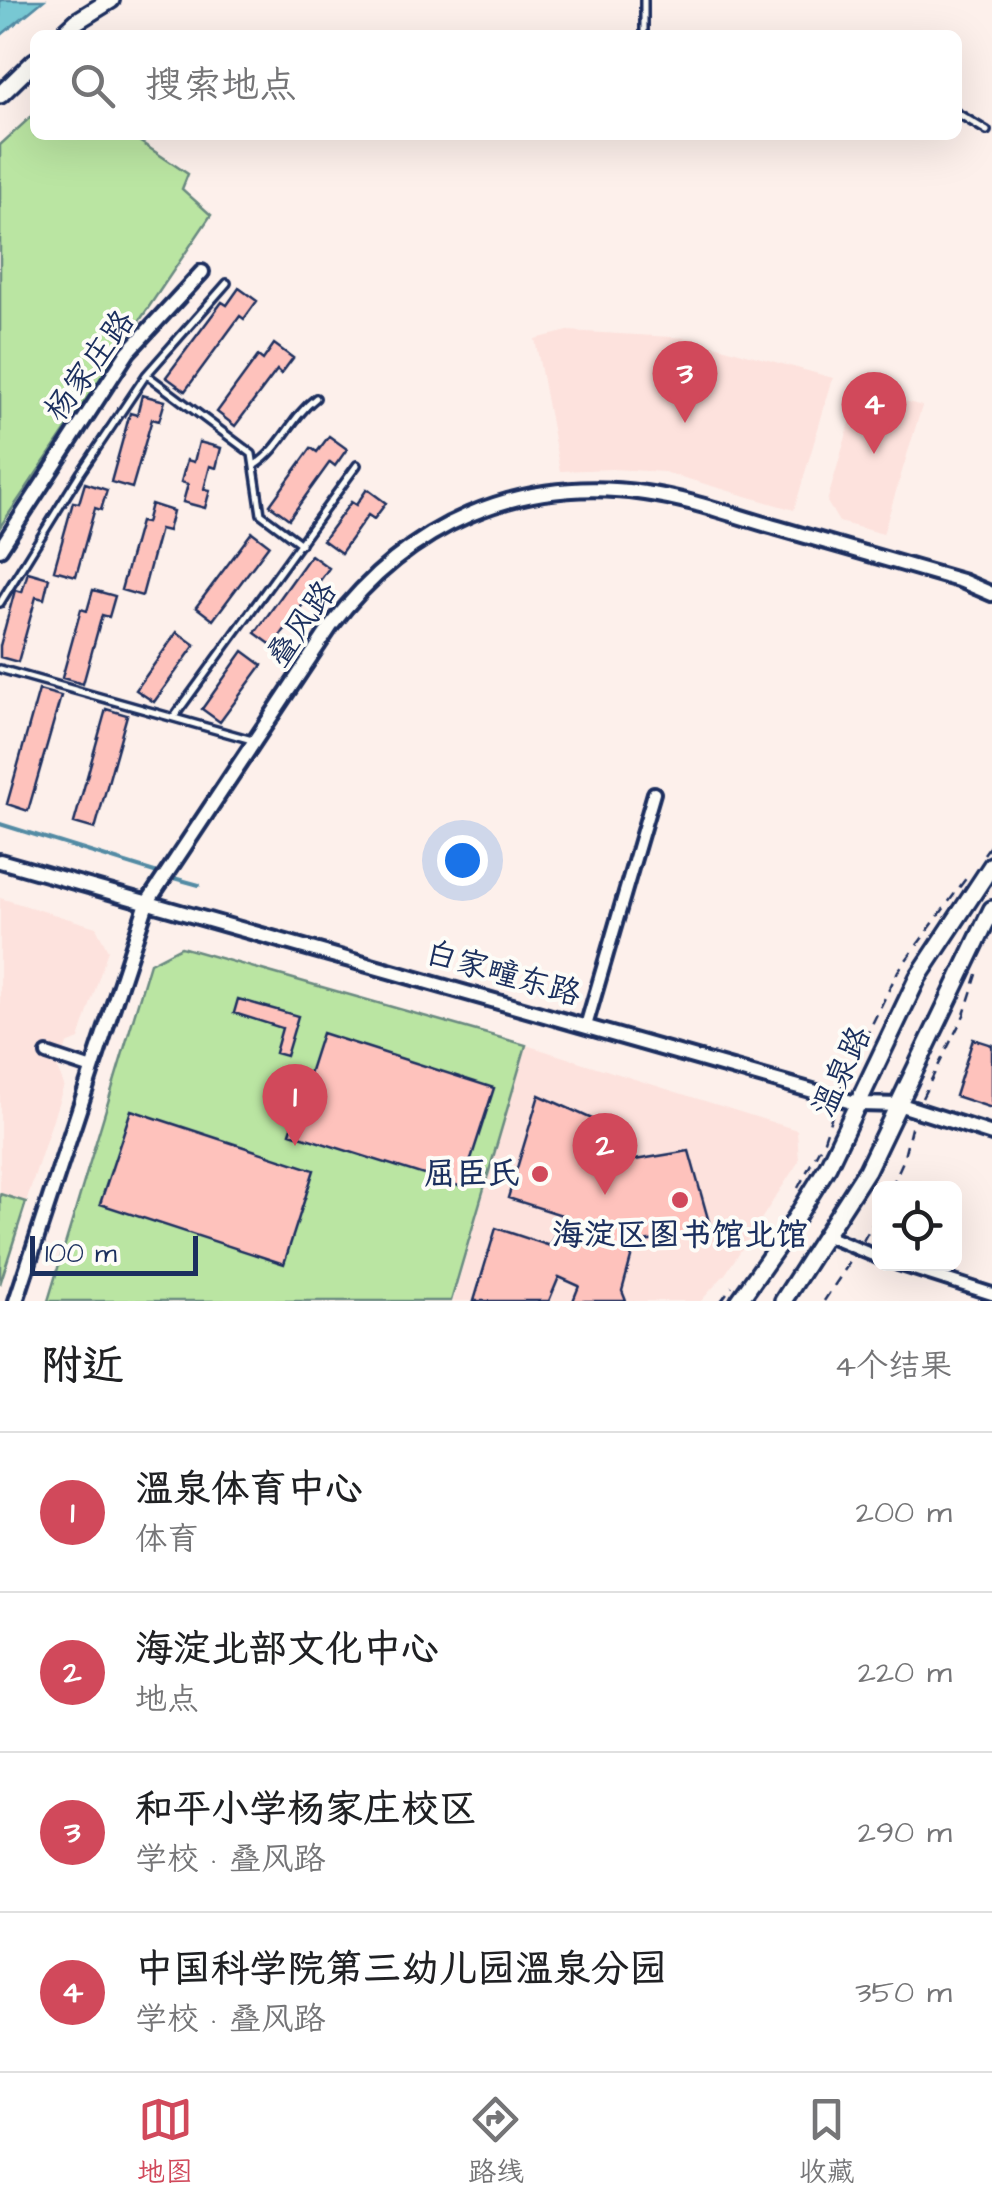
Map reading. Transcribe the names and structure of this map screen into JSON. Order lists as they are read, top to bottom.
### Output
{
  "streets": {
    "main road": ["温泉路"],
    "street": ["杨家庄路", "叠风路", "白家疃东路"]
  },
  "crossings": [
    ["叠风路", "白家疃东路"],
    ["白家疃东路", "温泉路"]
  ],
  "places": ["屈臣氏", "海淀区图书馆北馆"],
  "scale_bar": "100 m",
  "page": {
    "search": "搜索地点",
    "pins": [
      "3",
      "4",
      "1",
      "2"
    ],
    "scale": "100 m",
    "heading": ["附近", "4个结果"],
    "list": [
      {
        "mark": "1",
        "name": "温泉体育中心",
        "note": "体育",
        "value": "200 m"
      },
      {
        "mark": "2",
        "name": "海淀北部文化中心",
        "note": "地点",
        "value": "220 m"
      },
      {
        "mark": "3",
        "name": "和平小学杨家庄校区",
        "note": "学校 · 叠风路",
        "value": "290 m"
      },
      {
        "mark": "4",
        "name": "中国科学院第三幼儿园温泉分园",
        "note": "学校 · 叠风路",
        "value": "350 m"
      }
    ],
    "nav": ["地图", "路线", "收藏"]
  }
}
